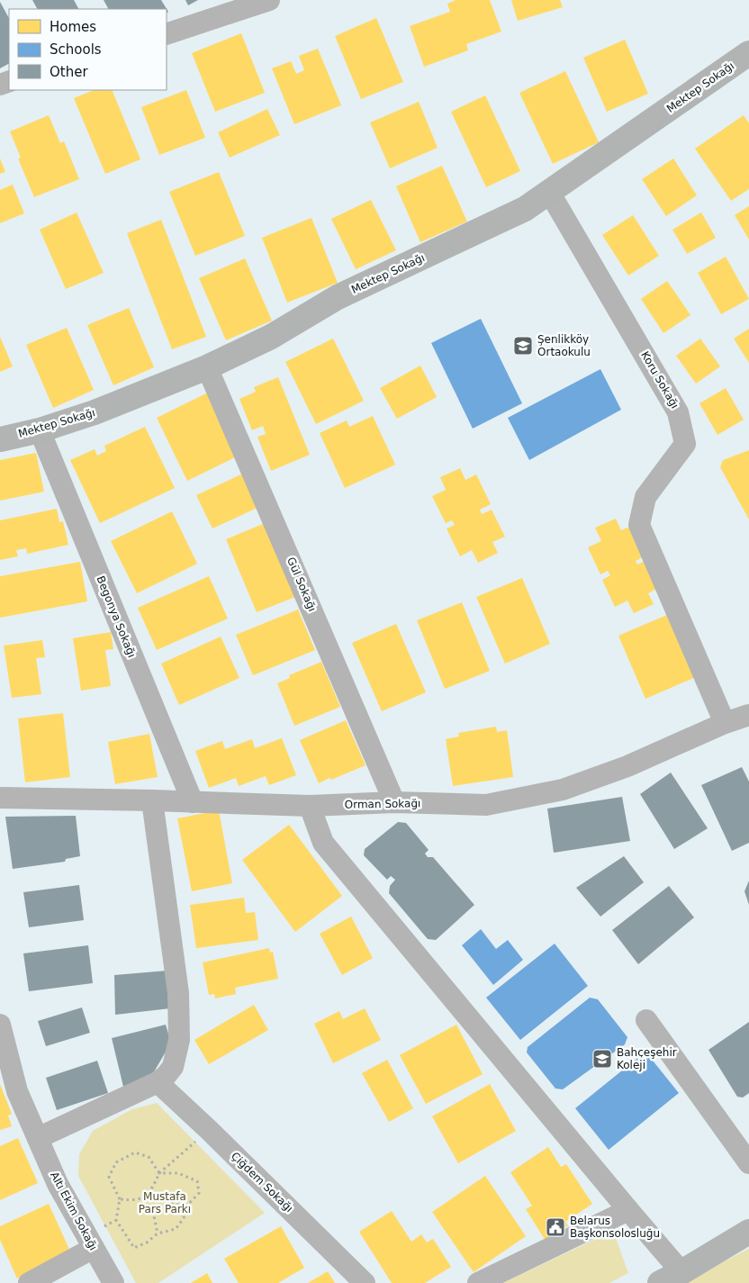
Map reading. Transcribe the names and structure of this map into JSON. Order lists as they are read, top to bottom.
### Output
{
  "streets": {
    "main road": ["Mektep Sokağı"],
    "street": [
      "Koru Sokağı",
      "Gül Sokağı",
      "Begonya Sokağı",
      "Orman Sokağı",
      "Çiğdem Sokağı",
      "Altı Ekim Sokağı"
    ]
  },
  "crossings": [
    ["Mektep Sokağı", "Koru Sokağı"],
    ["Mektep Sokağı", "Gül Sokağı"],
    ["Mektep Sokağı", "Begonya Sokağı"],
    ["Koru Sokağı", "Orman Sokağı"],
    ["Gül Sokağı", "Orman Sokağı"],
    ["Begonya Sokağı", "Orman Sokağı"]
  ],
  "parks": ["Mustafa Pars Parkı"],
  "places": {
    "school or university": ["Şenlikköy Ortaokulu", "Bahçeşehir Koleji"],
    "public building": ["Belarus Başkonsolosluğu"]
  },
  "legend": ["Homes", "Schools", "Other"]
}
